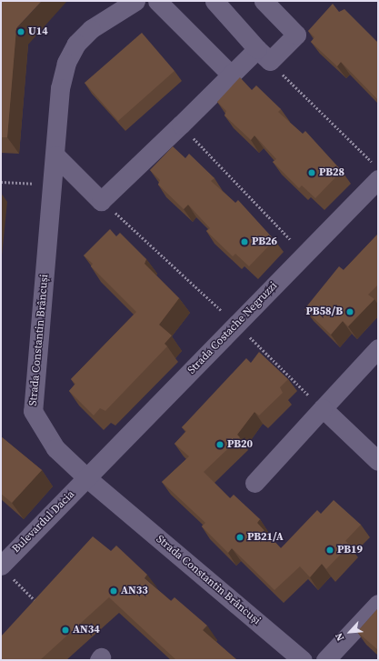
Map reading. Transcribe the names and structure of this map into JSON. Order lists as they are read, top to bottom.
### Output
{
  "streets": {
    "street": ["Strada Costache Negruzzi", "Strada Constantin Brâncuși", "Bulevardul Dacia"]
  },
  "crossings": [
    ["Strada Costache Negruzzi", "Strada Constantin Brâncuși"],
    ["Strada Costache Negruzzi", "Bulevardul Dacia"],
    ["Strada Constantin Brâncuși", "Bulevardul Dacia"]
  ],
  "places": [
    "U14",
    "PB28",
    "PB26",
    "PB58/B",
    "PB20",
    "PB21/A",
    "PB19",
    "AN33",
    "AN34"
  ],
  "north": "bottom left"
}
